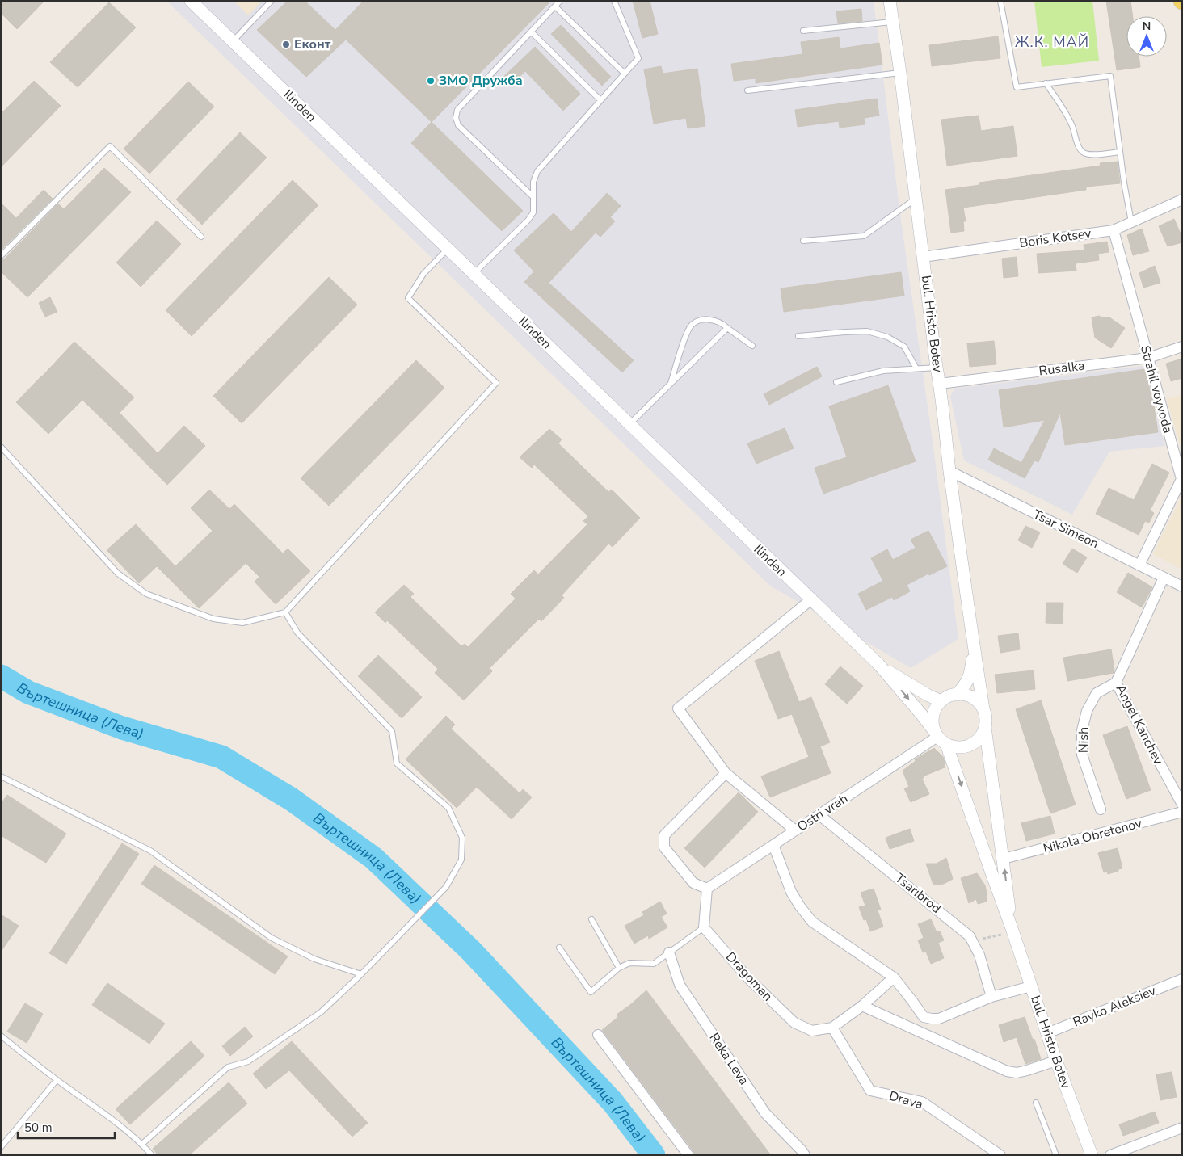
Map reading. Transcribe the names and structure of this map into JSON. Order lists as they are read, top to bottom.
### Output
{
  "streets": {
    "street": [
      "Ilinden",
      "Boris Kotsev",
      "bul. Hristo Botev",
      "Rusalka",
      "Strahil voyvoda",
      "Tsar Simeon",
      "Angel Kanchev",
      "Nish",
      "Ostri vrah",
      "Nikola Obretenov",
      "Tsaribrod",
      "Dragoman",
      "Rayko Aleksiev",
      "Reka Leva",
      "Drava"
    ]
  },
  "crossings": [
    ["Ilinden", "bul. Hristo Botev"],
    ["Ilinden", "Ostri vrah"],
    ["Boris Kotsev", "bul. Hristo Botev"],
    ["Boris Kotsev", "Strahil voyvoda"],
    ["bul. Hristo Botev", "Rusalka"],
    ["bul. Hristo Botev", "Tsar Simeon"],
    ["bul. Hristo Botev", "Ostri vrah"],
    ["bul. Hristo Botev", "Nikola Obretenov"],
    ["bul. Hristo Botev", "Rayko Aleksiev"],
    ["Rusalka", "Strahil voyvoda"],
    ["Strahil voyvoda", "Tsar Simeon"],
    ["Tsar Simeon", "Angel Kanchev"],
    ["Angel Kanchev", "Nish"],
    ["Ostri vrah", "Tsaribrod"],
    ["Dragoman", "Drava"]
  ],
  "districts": ["Ж.К. МАЙ"],
  "water": ["Въртешница (Лева)"],
  "places": ["Еконт", "ЗМО Дружба"],
  "scale_bar": "50 m",
  "north": "top"
}
